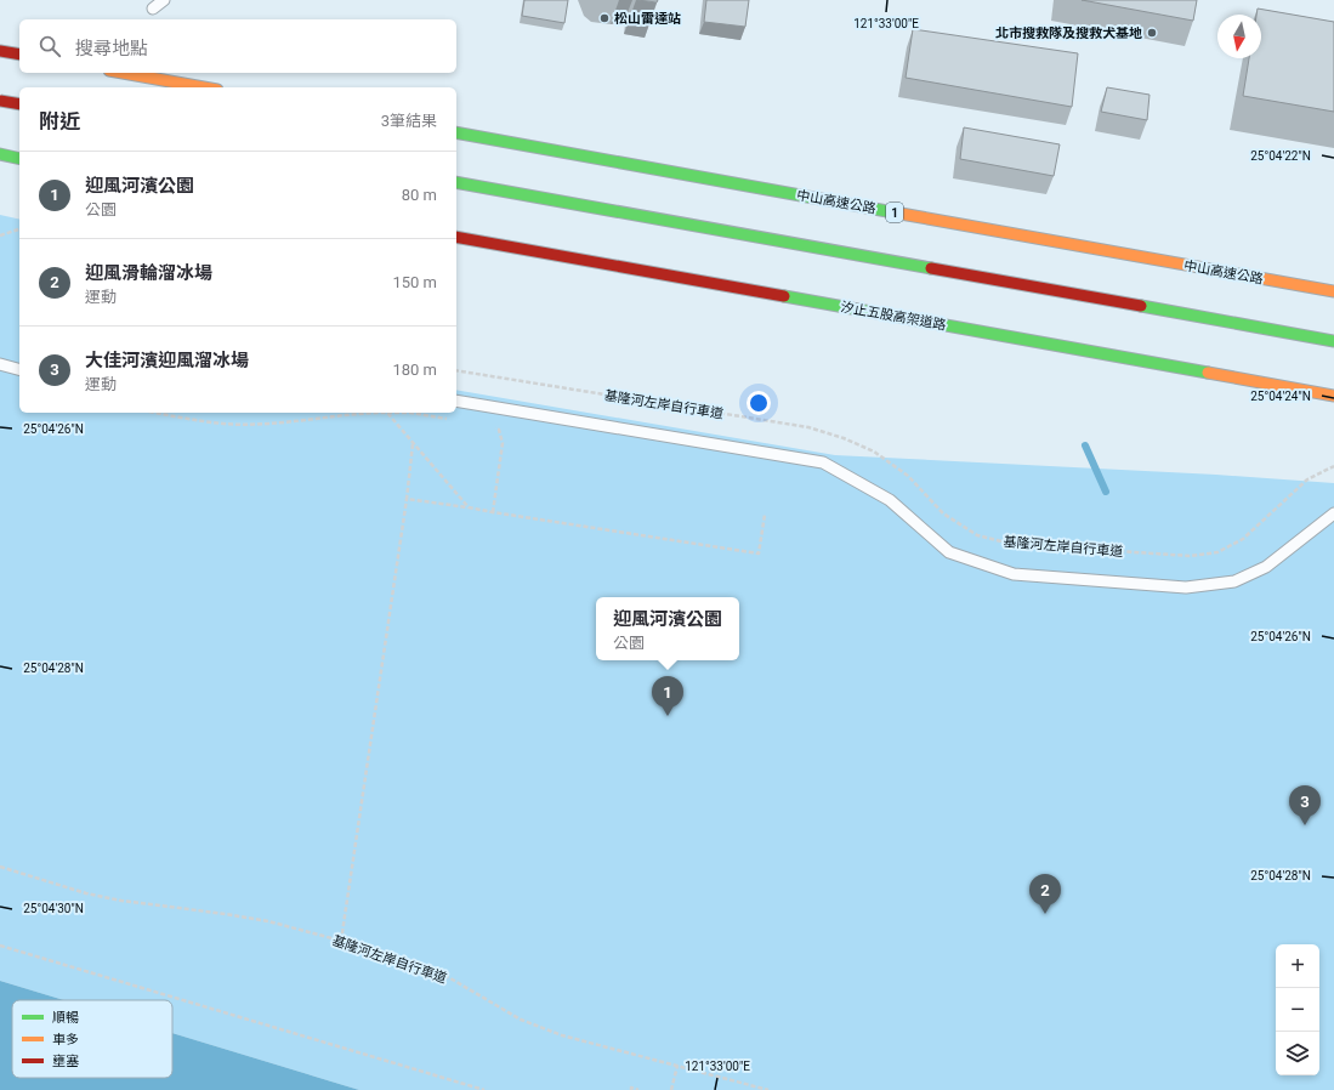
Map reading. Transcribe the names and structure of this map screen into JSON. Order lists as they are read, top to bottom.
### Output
{
  "streets": {
    "highway": ["中山高速公路", "1", "汐止五股高架道路"],
    "path": ["基隆河左岸自行車道"]
  },
  "places": ["松山雷達站", "北市搜救隊及搜救犬基地"],
  "legend": ["順暢", "車多", "壅塞"],
  "north": "bottom",
  "page": {
    "search": "搜尋地點",
    "heading": ["附近", "3筆結果"],
    "list": [
      {
        "mark": "1",
        "name": "迎風河濱公園",
        "note": "公園",
        "value": "80 m"
      },
      {
        "mark": "2",
        "name": "迎風滑輪溜冰場",
        "note": "運動",
        "value": "150 m"
      },
      {
        "mark": "3",
        "name": "大佳河濱迎風溜冰場",
        "note": "運動",
        "value": "180 m"
      }
    ],
    "popup": ["迎風河濱公園", "公園"],
    "pins": ["1", "3", "2"],
    "map_buttons": ["+", "−"]
  },
  "coordinates": [
    "121°33'00\"E",
    "25°04'22\"N",
    "25°04'24\"N",
    "25°04'26\"N",
    "25°04'28\"N",
    "25°04'30\"N"
  ]
}
